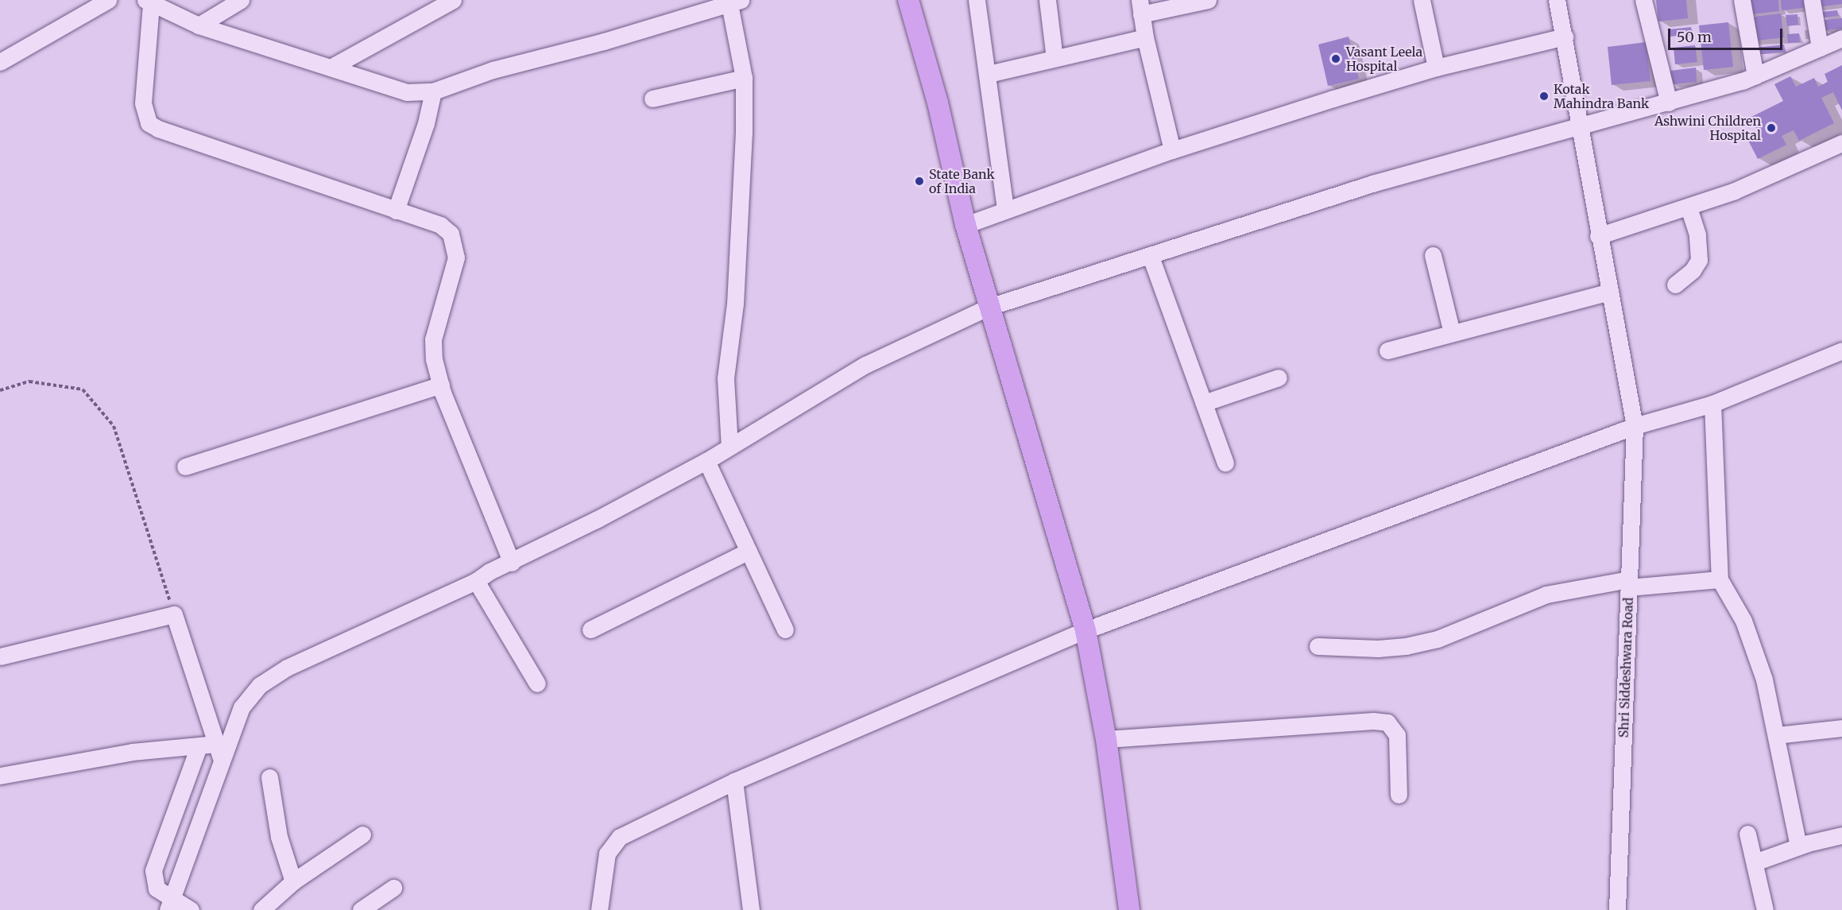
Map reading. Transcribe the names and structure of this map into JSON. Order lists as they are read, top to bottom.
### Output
{
  "streets": {
    "street": ["Shri Siddeshwara Road"]
  },
  "places": [
    "Vasant Leela Hospital",
    "Kotak Mahindra Bank",
    "Ashwini Children Hospital",
    "State Bank of India"
  ],
  "scale_bar": "50 m"
}
